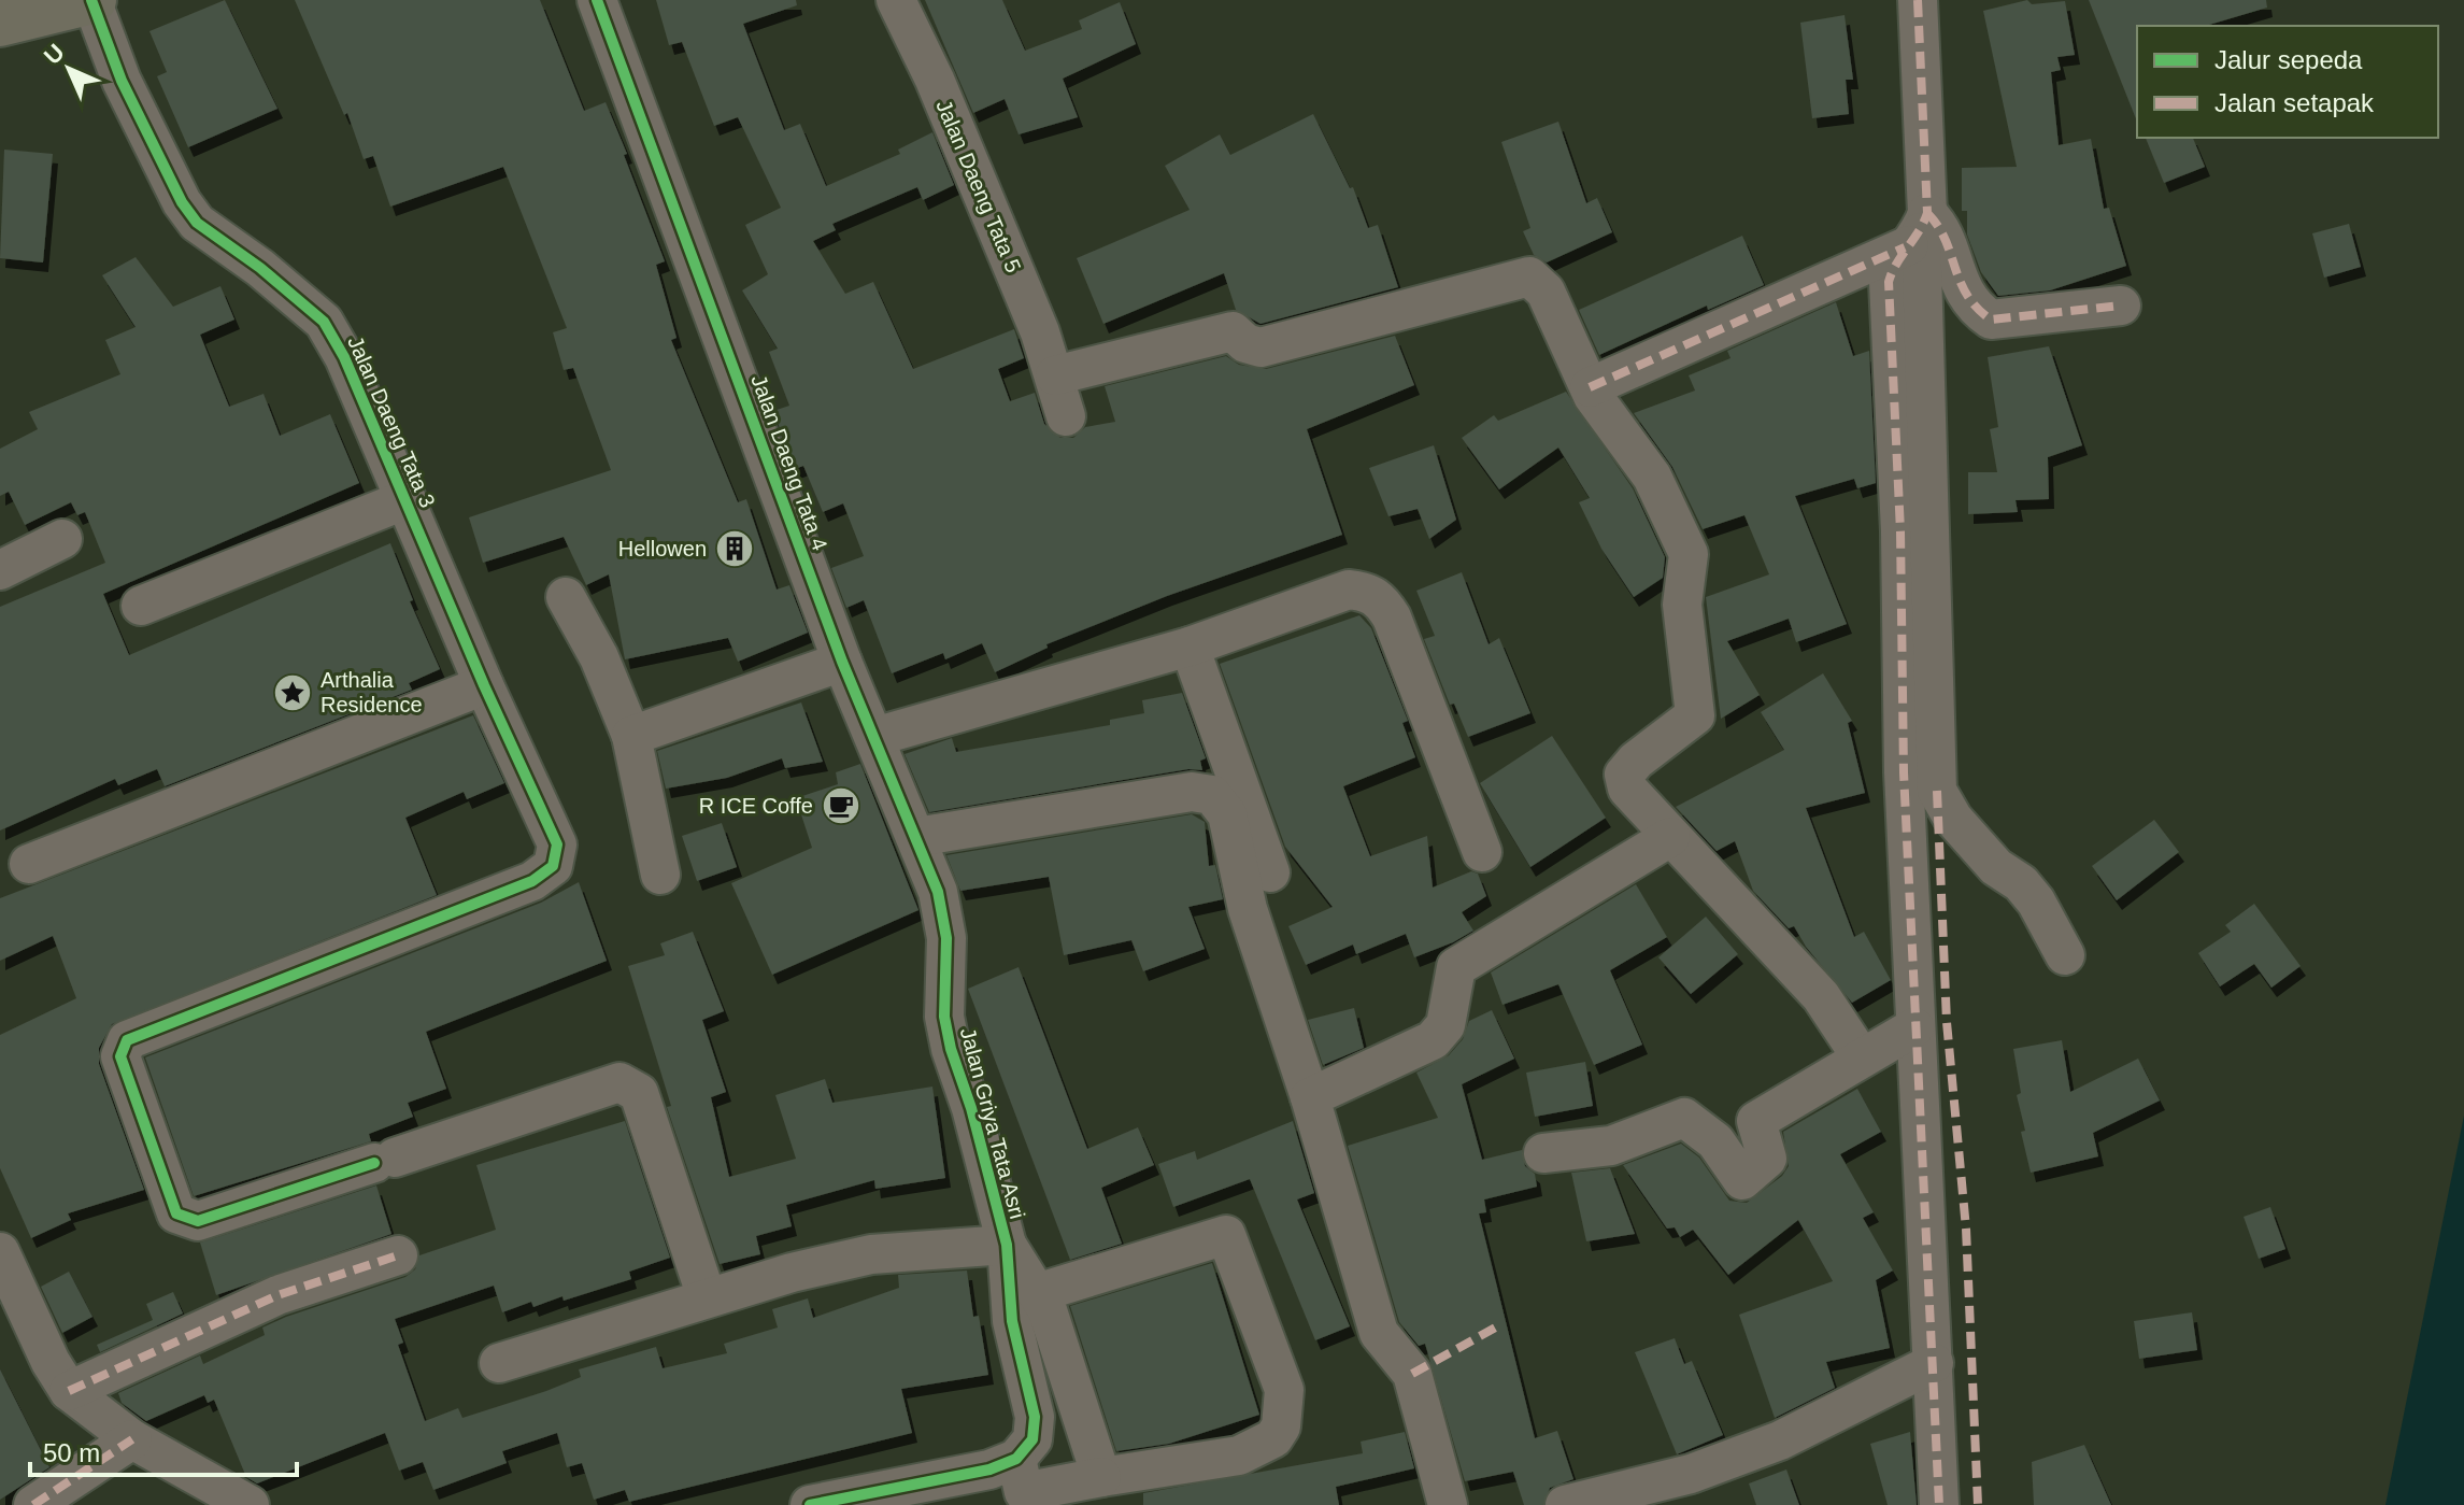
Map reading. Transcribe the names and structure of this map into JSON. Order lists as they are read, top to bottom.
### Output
{
  "streets": {
    "street": [
      "Jalan Daeng Tata 5",
      "Jalan Daeng Tata 3",
      "Jalan Daeng Tata 4",
      "Jalan Griya Tata Asri"
    ]
  },
  "crossings": [
    ["Jalan Daeng Tata 3", "Jalan Griya Tata Asri"],
    ["Jalan Daeng Tata 4", "Jalan Griya Tata Asri"]
  ],
  "places": {
    "building": ["Hellowen"],
    "place": ["Arthalia Residence"],
    "cafe": ["R ICE Coffe"]
  },
  "legend": ["Jalur sepeda", "Jalan setapak"],
  "scale_bar": "50 m",
  "north": "top left"
}
